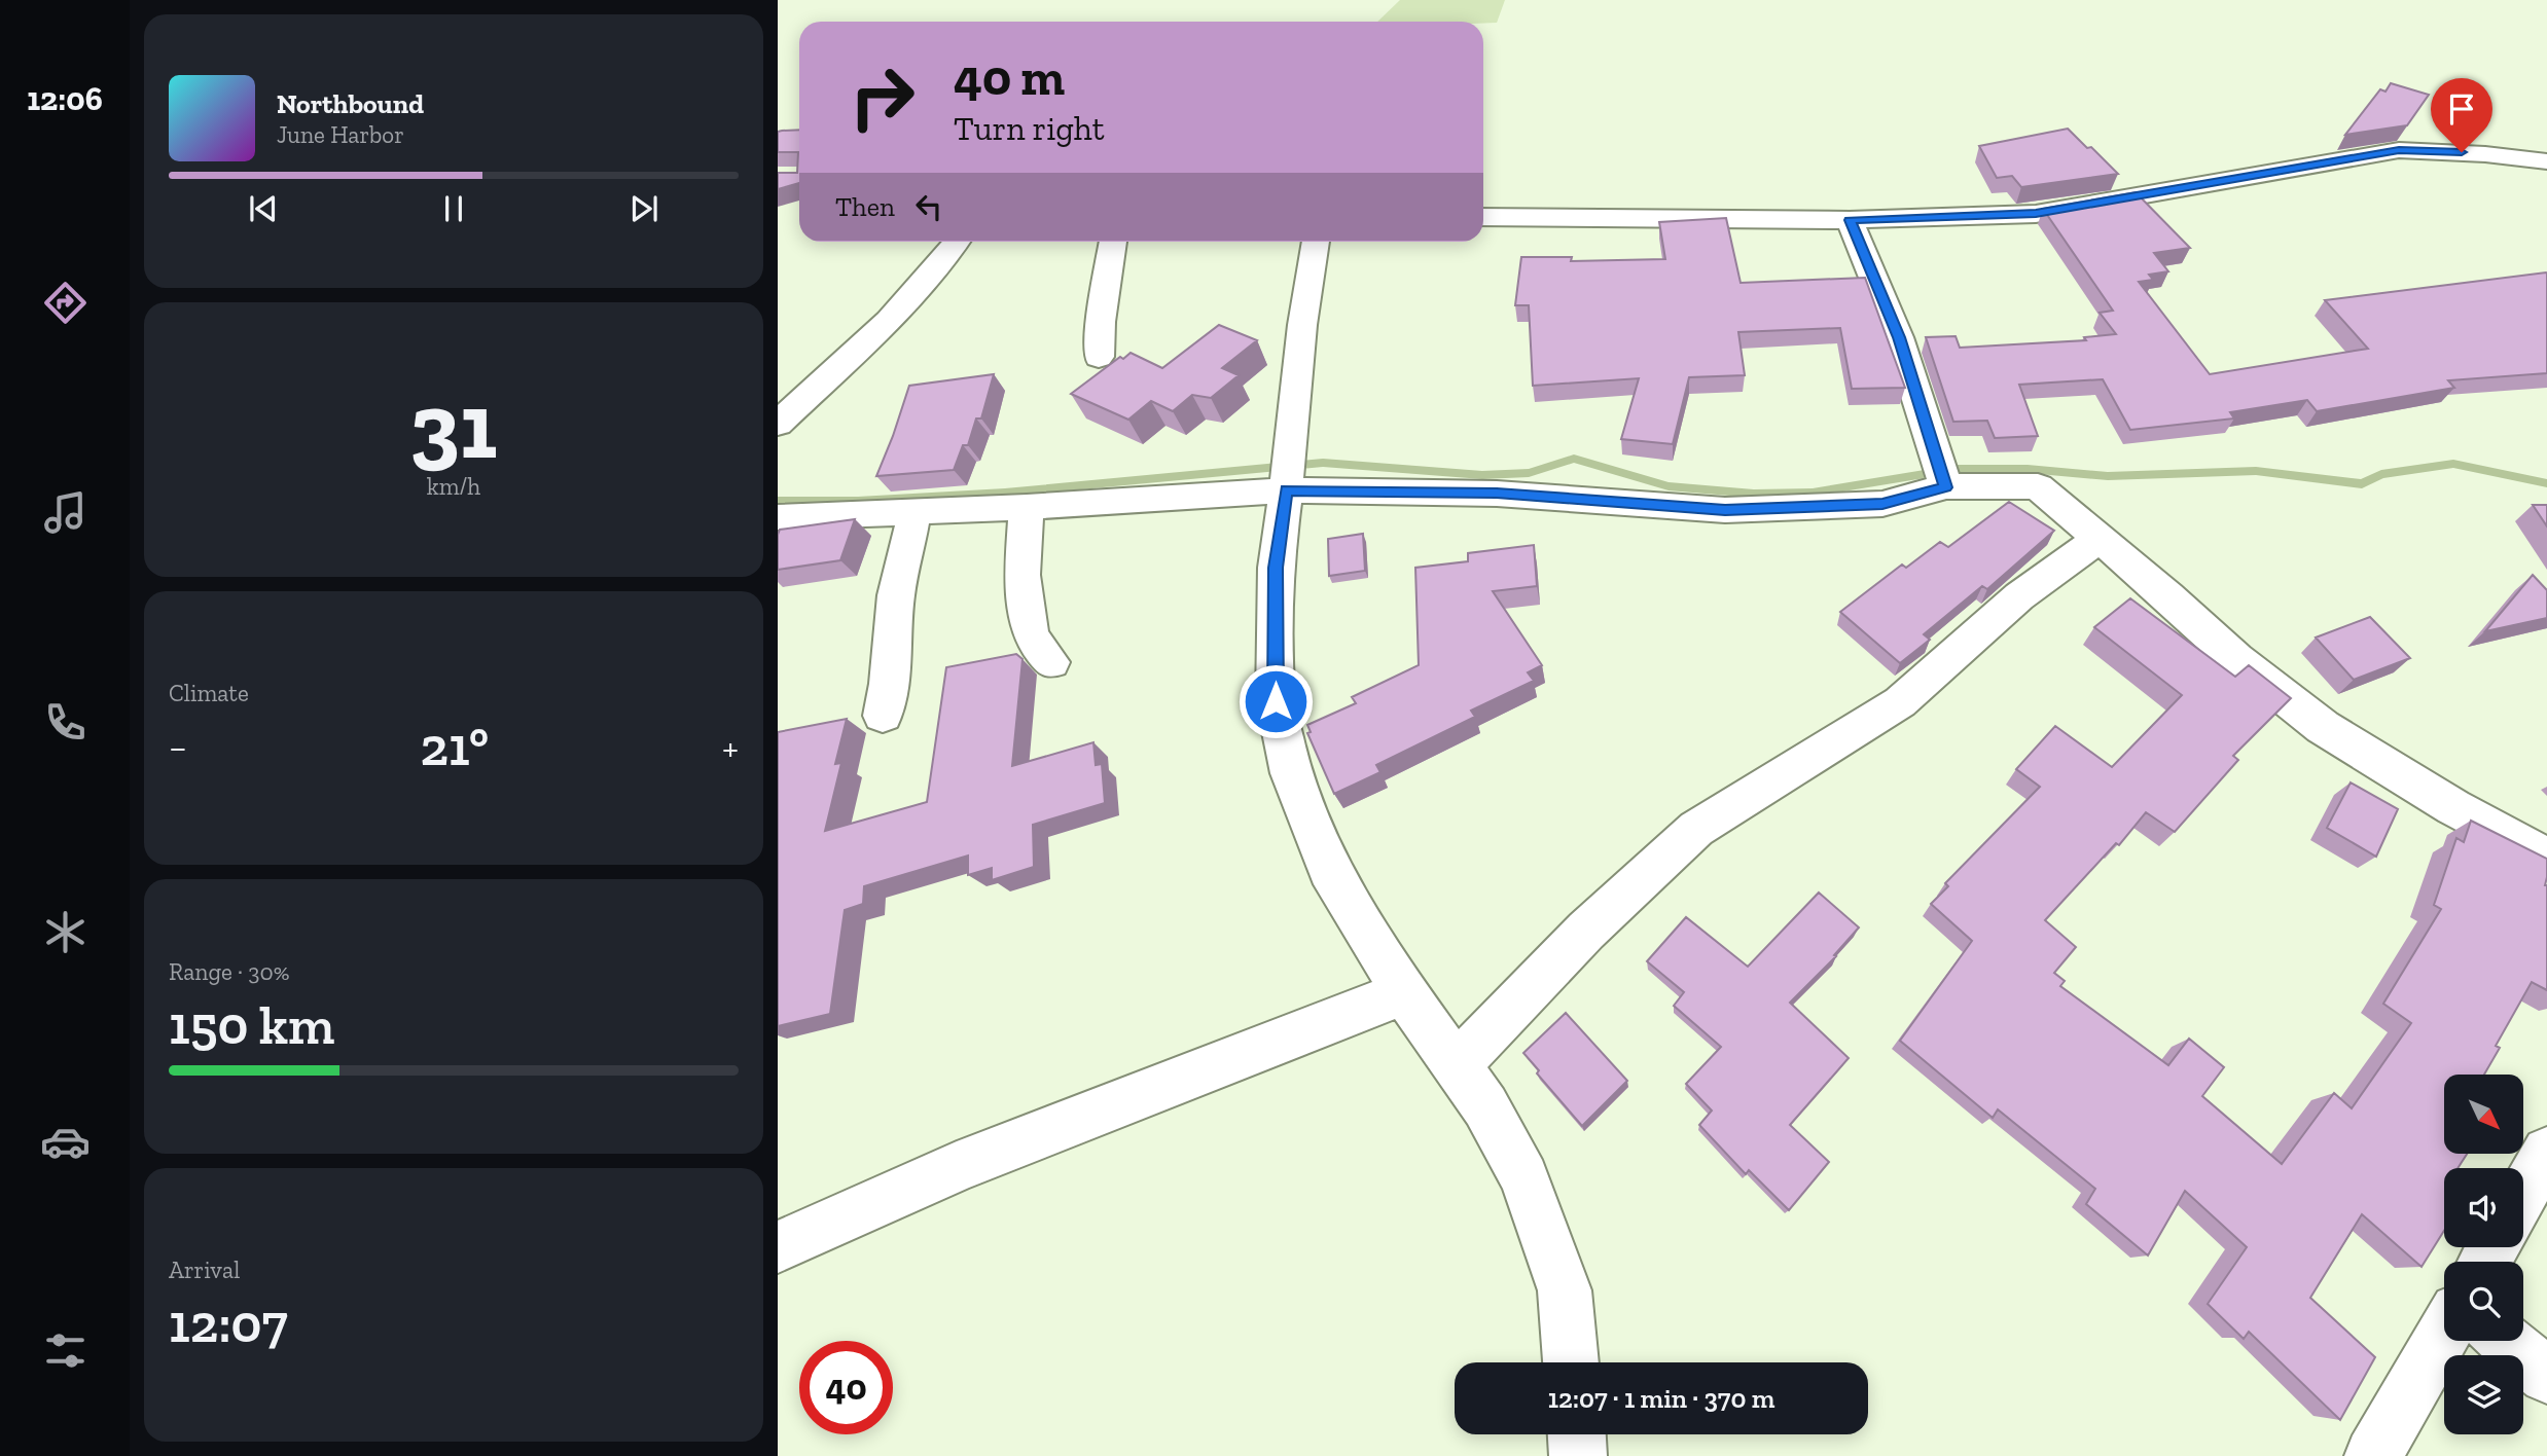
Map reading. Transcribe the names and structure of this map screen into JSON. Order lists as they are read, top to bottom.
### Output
{
  "north": "bottom right",
  "page": {
    "tabs": "12:06",
    "turn": ["40 m", "Turn right"],
    "song": ["Northbound", "June Harbor"],
    "then": "Then",
    "tile": [
      ["31", "km/h"],
      "Climate",
      ["Range · 30%", "150 km"],
      ["Arrival", "12:07"]
    ],
    "heat": ["−", "21°", "+"],
    "limit": "40",
    "trip": "12:07 · 1 min · 370 m"
  }
}
